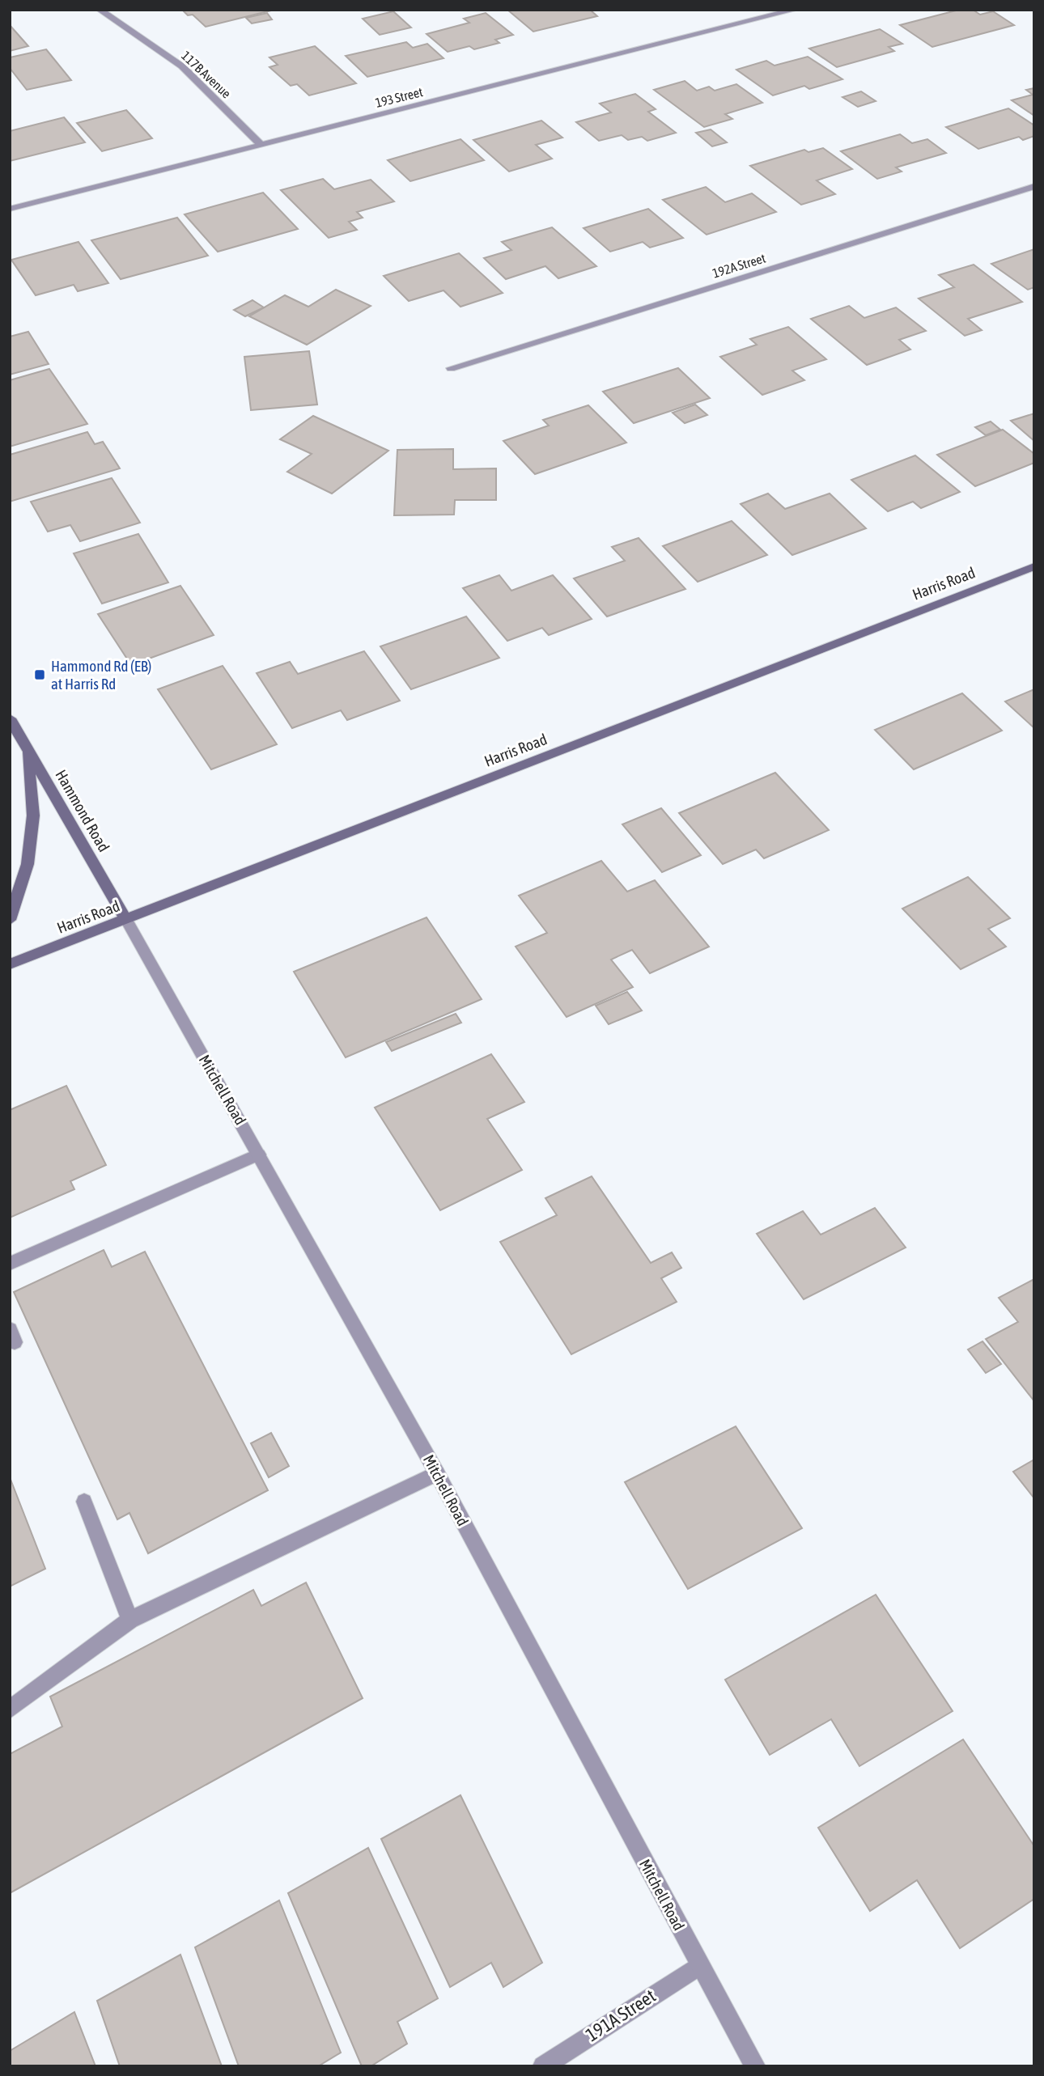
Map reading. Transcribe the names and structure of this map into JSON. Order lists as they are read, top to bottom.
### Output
{
  "streets": {
    "main road": ["Harris Road", "Hammond Road"],
    "street": [
      "117B Avenue",
      "193 Street",
      "192A Street",
      "Mitchell Road",
      "191A Street"
    ]
  },
  "crossings": [
    ["117B Avenue", "193 Street"],
    ["Harris Road", "Hammond Road"],
    ["Harris Road", "Mitchell Road"],
    ["Hammond Road", "Mitchell Road"],
    ["Mitchell Road", "191A Street"]
  ],
  "places": {
    "transit": ["Hammond Rd (EB) at Harris Rd"]
  }
}
